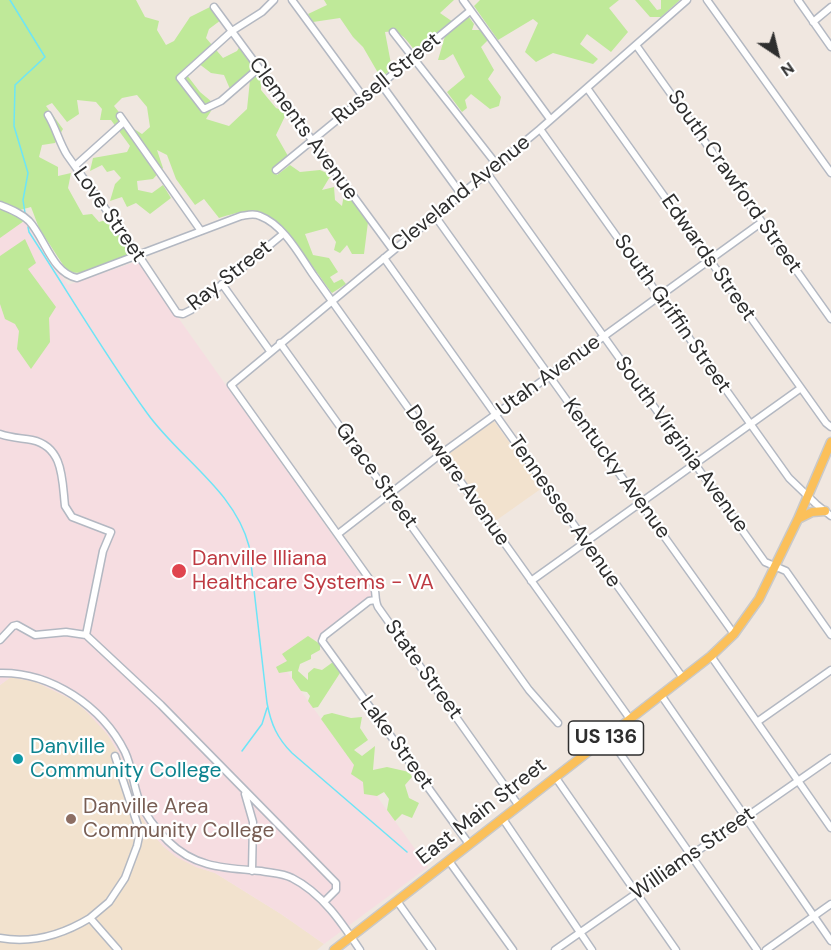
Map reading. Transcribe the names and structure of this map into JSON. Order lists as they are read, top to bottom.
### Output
{
  "streets": {
    "main road": ["US 136", "East Main Street"],
    "street": [
      "Russell Street",
      "Clements Avenue",
      "South Crawford Street",
      "Cleveland Avenue",
      "Love Street",
      "Edwards Street",
      "Ray Street",
      "South Griffin Street",
      "Utah Avenue",
      "South Virginia Avenue",
      "Kentucky Avenue",
      "Grace Street",
      "Delaware Avenue",
      "Tennessee Avenue",
      "State Street",
      "Lake Street",
      "Williams Street"
    ]
  },
  "crossings": [
    ["Russell Street", "Clements Avenue"],
    ["Clements Avenue", "Cleveland Avenue"],
    ["South Crawford Street", "Cleveland Avenue"],
    ["South Crawford Street", "Utah Avenue"],
    ["Cleveland Avenue", "Edwards Street"],
    ["Cleveland Avenue", "South Griffin Street"],
    ["Cleveland Avenue", "South Virginia Avenue"],
    ["Cleveland Avenue", "Kentucky Avenue"],
    ["Cleveland Avenue", "Grace Street"],
    ["Cleveland Avenue", "Delaware Avenue"],
    ["Cleveland Avenue", "Tennessee Avenue"],
    ["Cleveland Avenue", "State Street"],
    ["Love Street", "Ray Street"],
    ["Edwards Street", "Utah Avenue"],
    ["Ray Street", "Delaware Avenue"],
    ["South Griffin Street", "Utah Avenue"],
    ["South Griffin Street", "East Main Street"],
    ["Utah Avenue", "South Virginia Avenue"],
    ["Utah Avenue", "Kentucky Avenue"],
    ["Utah Avenue", "Grace Street"],
    ["Utah Avenue", "Delaware Avenue"],
    ["Utah Avenue", "Tennessee Avenue"],
    ["Utah Avenue", "State Street"],
    ["South Virginia Avenue", "East Main Street"],
    ["Kentucky Avenue", "East Main Street"],
    ["Delaware Avenue", "East Main Street"],
    ["Tennessee Avenue", "East Main Street"],
    ["State Street", "Lake Street"],
    ["State Street", "East Main Street"],
    ["Lake Street", "East Main Street"]
  ],
  "places": ["Danville Illiana Healthcare Systems - VA", "Danville Community College", "Danville Area Community College"],
  "north": "bottom right"
}
